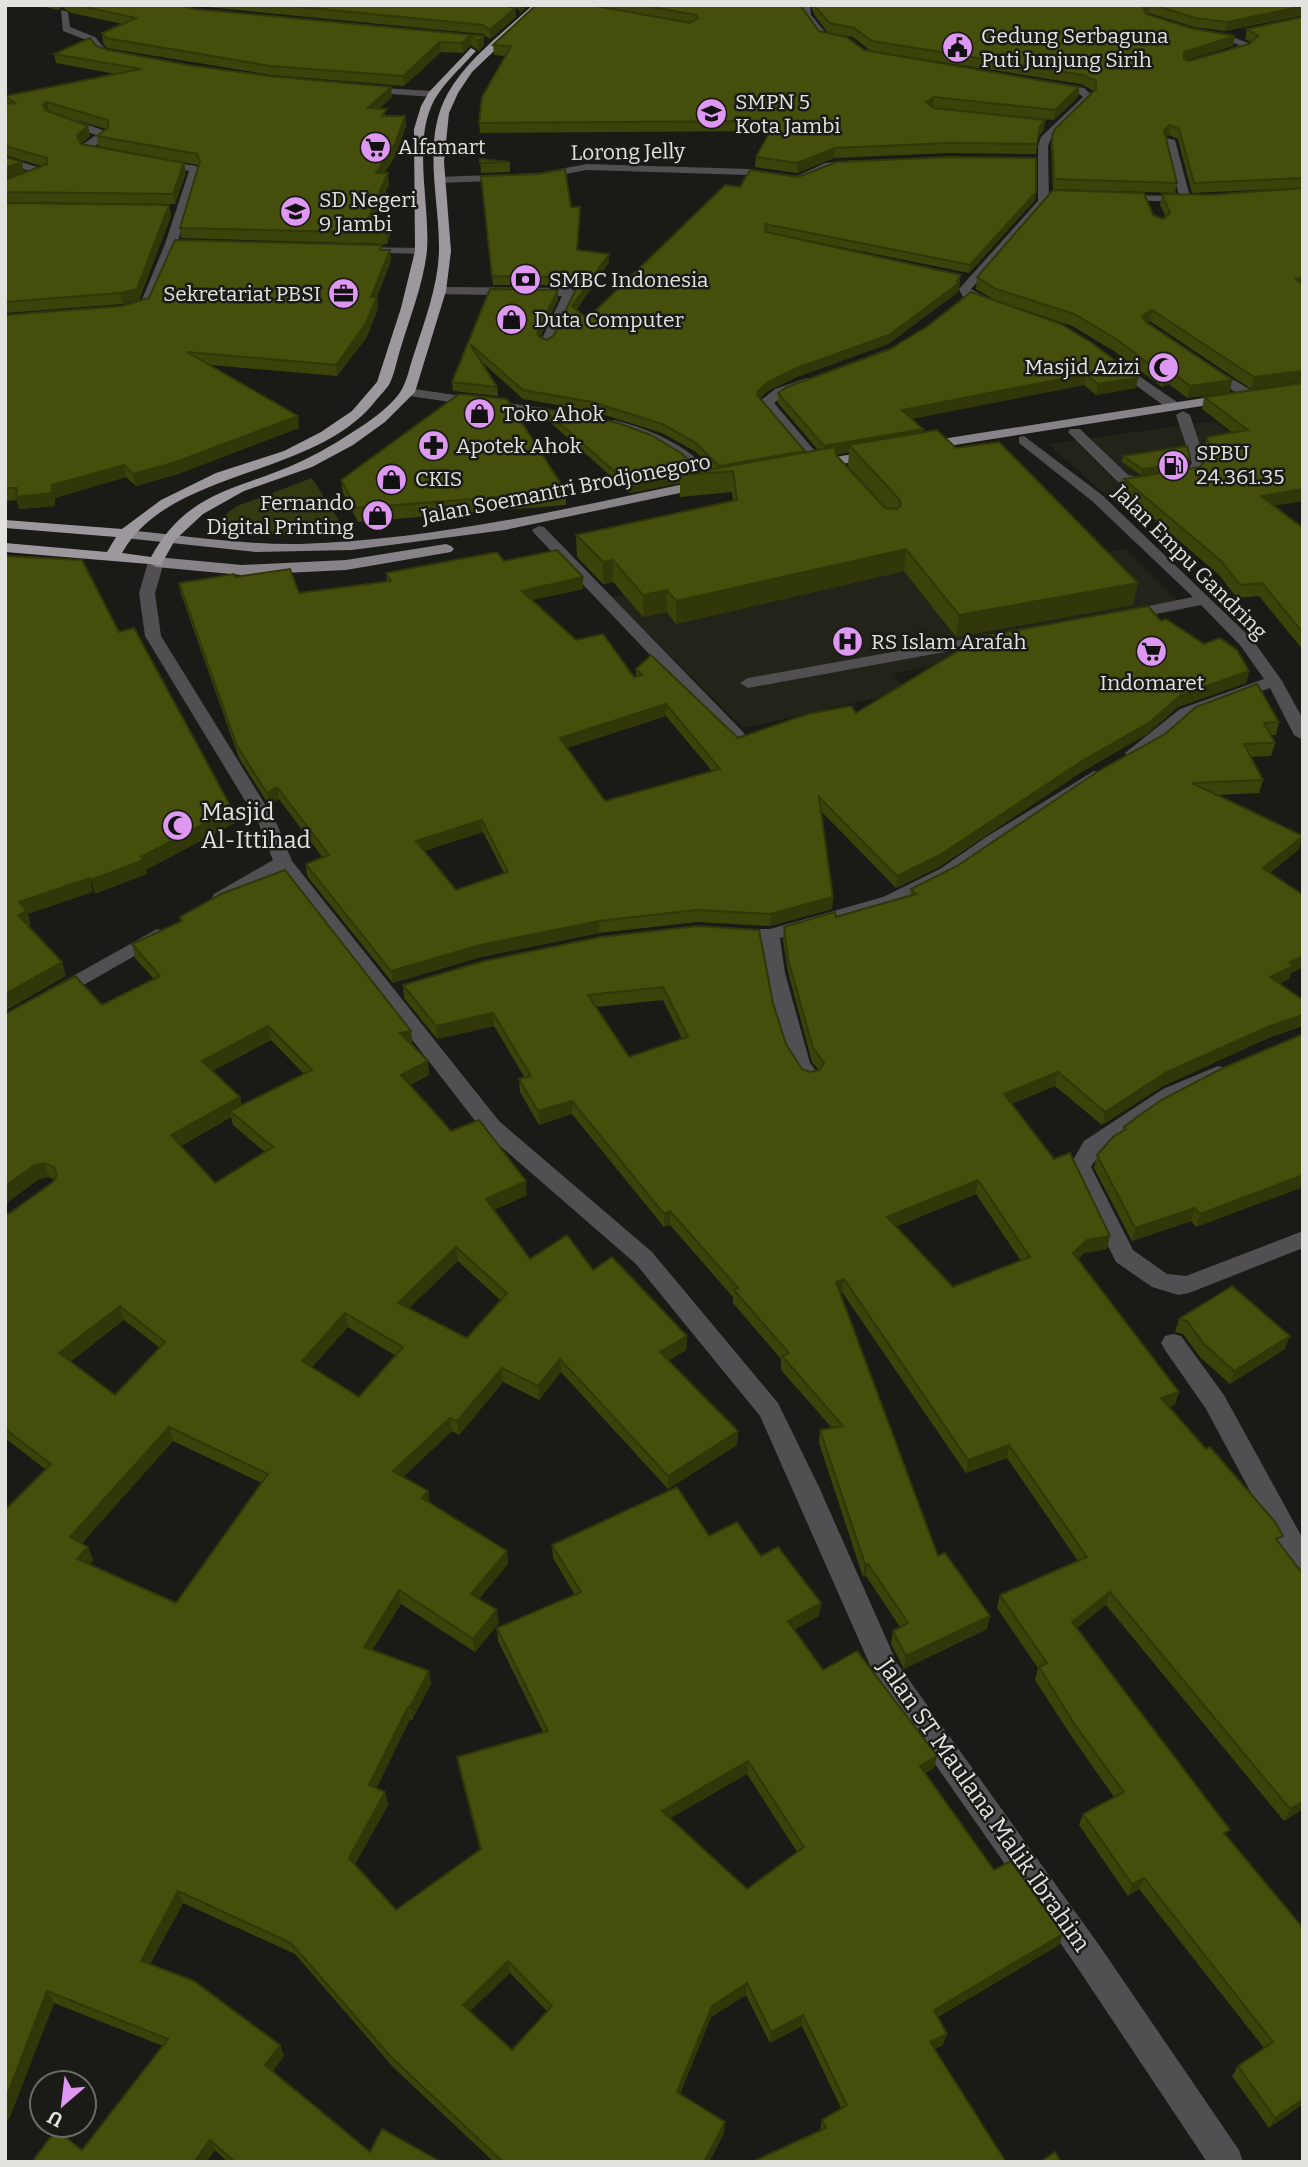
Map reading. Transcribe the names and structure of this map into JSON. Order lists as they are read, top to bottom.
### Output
{
  "streets": {
    "main road": ["Jalan Soemantri Brodjonegoro"],
    "street": ["Lorong Jelly", "Jalan Empu Gandring", "Jalan ST Maulana Malik Ibrahim"]
  },
  "crossings": [
    ["Jalan Soemantri Brodjonegoro", "Jalan ST Maulana Malik Ibrahim"]
  ],
  "places": {
    "public building": ["Gedung Serbaguna Puti Junjung Sirih"],
    "school or university": ["SMPN 5 Kota Jambi", "SD Negeri 9 Jambi"],
    "supermarket": ["Alfamart", "Indomaret"],
    "bank": ["SMBC Indonesia"],
    "office": ["Sekretariat PBSI"],
    "shop": [
      "Duta Computer",
      "Toko Ahok",
      "CKIS",
      "Fernando Digital Printing"
    ],
    "mosque": ["Masjid Azizi", "Masjid Al-Ittihad"],
    "pharmacy": ["Apotek Ahok"],
    "fuel station": ["SPBU 24.361.35"],
    "hospital": ["RS Islam Arafah"]
  },
  "north": "bottom left"
}
